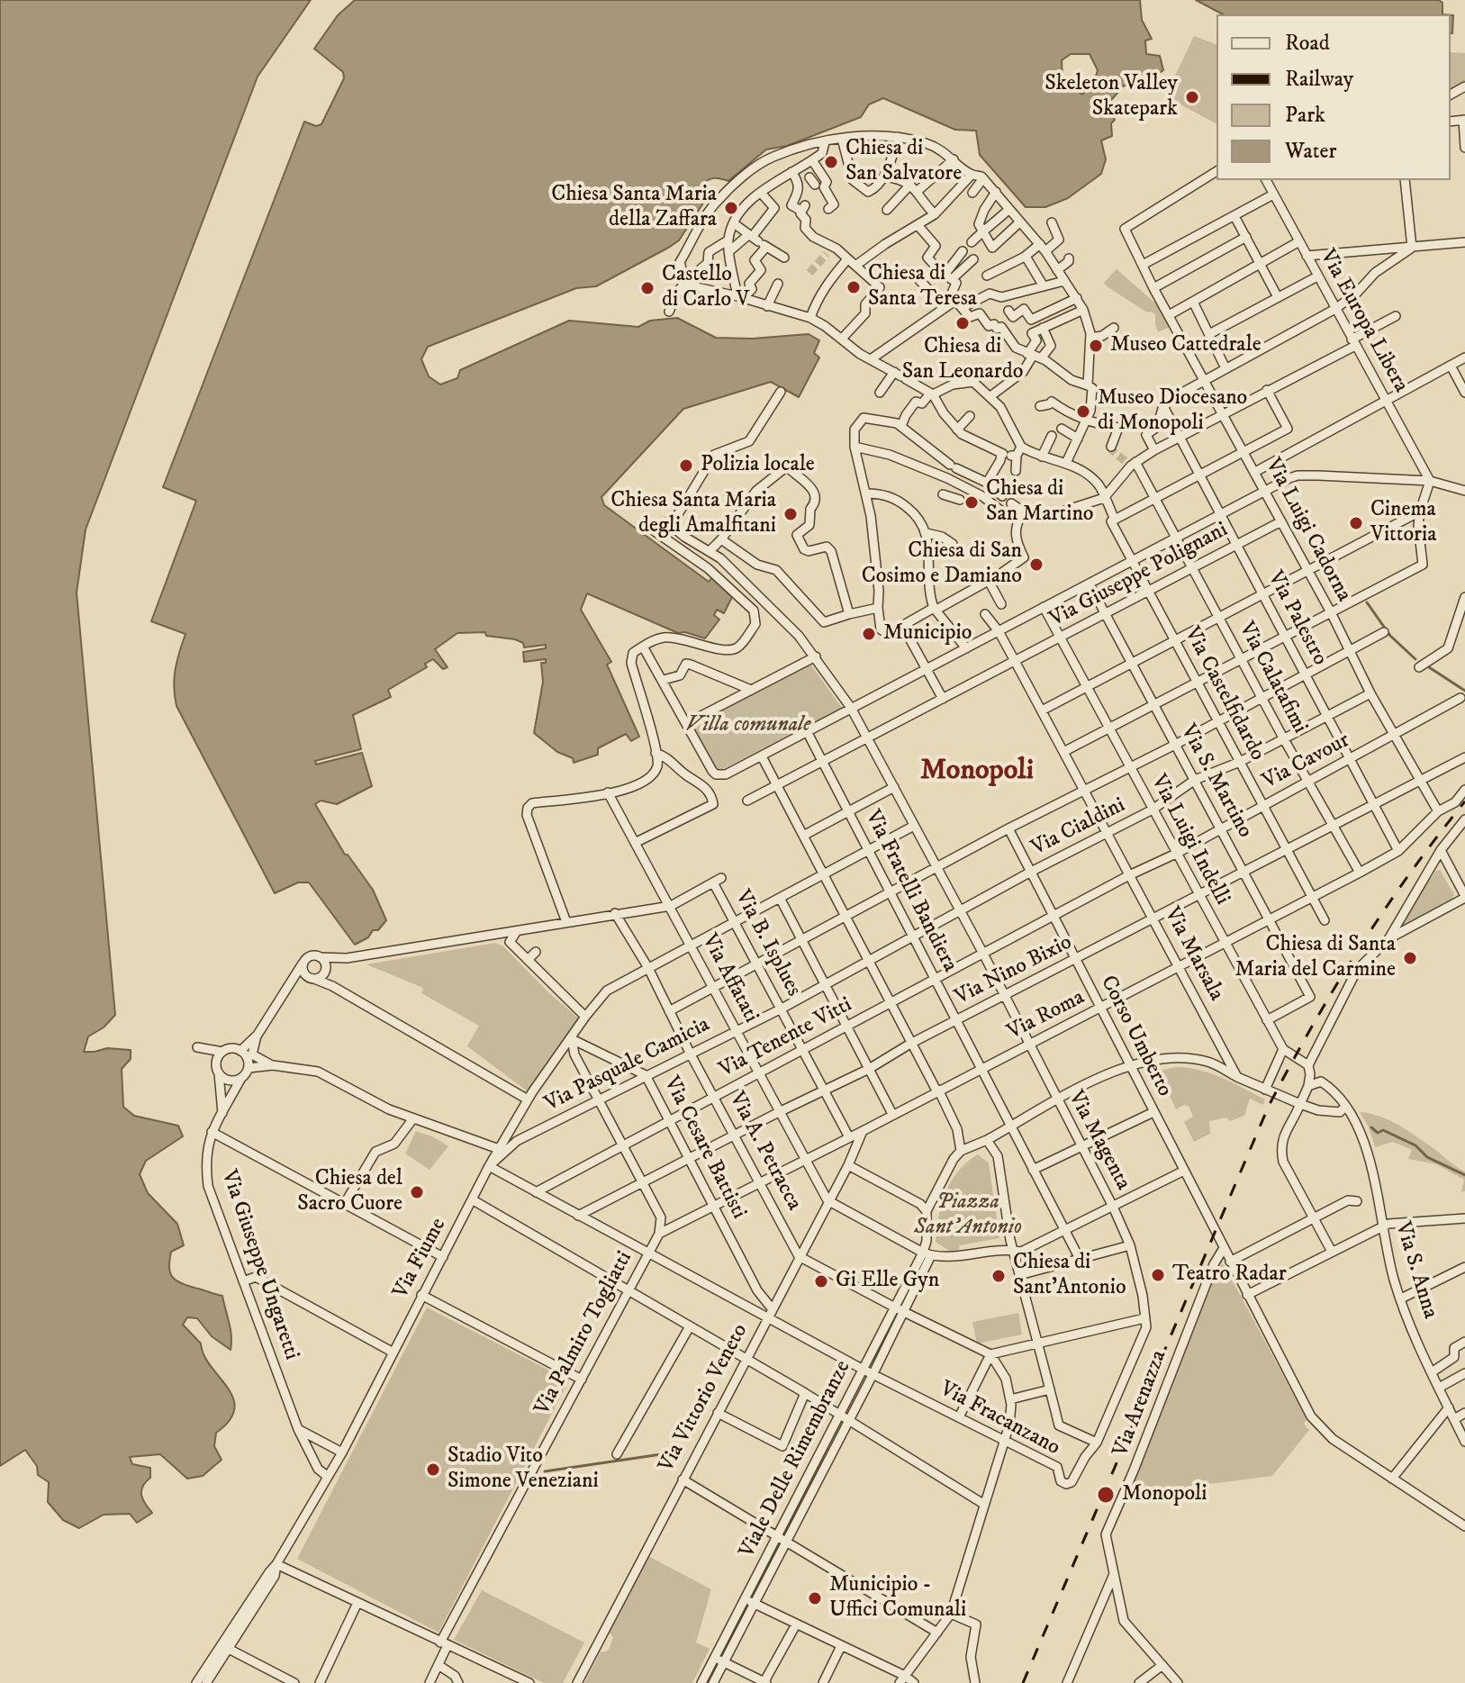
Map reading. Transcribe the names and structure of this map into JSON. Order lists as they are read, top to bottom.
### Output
{
  "streets": {
    "street": [
      "Via Europa Libera",
      "Via Luigi Cadorna",
      "Via Giuseppe Polignani",
      "Via Palestro",
      "Via Calatafimi",
      "Via Castelfidardo",
      "Via Cavour",
      "Via S. Martino",
      "Via Cialdini",
      "Via Luigi Indelli",
      "Via Fratelli Bandiera",
      "Via B. Isplues",
      "Via Marsala",
      "Via Nino Bixio",
      "Via Affatati",
      "Via Roma",
      "Corso Umberto",
      "Via Tenente Vitti",
      "Via Pasquale Camicia",
      "Via Magenta",
      "Via Cesare Battisti",
      "Via A. Petracca",
      "Via Fiume",
      "Via Giuseppe Ungaretti",
      "Via S. Anna",
      "Via Palmiro Togliatti",
      "Via Vittorio Veneto",
      "Via Arenazza",
      "Via Fracanzano",
      "Viale Delle Rimembranze"
    ]
  },
  "crossings": [
    ["Via Luigi Cadorna", "Via Giuseppe Polignani"],
    ["Via Luigi Cadorna", "Via Cavour"],
    ["Via Luigi Cadorna", "Via Cialdini"],
    ["Via Luigi Cadorna", "Via Nino Bixio"],
    ["Via Luigi Cadorna", "Via Roma"],
    ["Via Giuseppe Polignani", "Via Palestro"],
    ["Via Giuseppe Polignani", "Via Calatafimi"],
    ["Via Giuseppe Polignani", "Via Castelfidardo"],
    ["Via Giuseppe Polignani", "Via S. Martino"],
    ["Via Giuseppe Polignani", "Via Luigi Indelli"],
    ["Via Giuseppe Polignani", "Via Fratelli Bandiera"],
    ["Via Giuseppe Polignani", "Via Marsala"],
    ["Via Giuseppe Polignani", "Via Magenta"],
    ["Via Palestro", "Via Cavour"],
    ["Via Palestro", "Via Cialdini"],
    ["Via Palestro", "Via Nino Bixio"],
    ["Via Palestro", "Via Roma"],
    ["Via Calatafimi", "Via Cavour"],
    ["Via Calatafimi", "Via Cialdini"],
    ["Via Calatafimi", "Via Nino Bixio"],
    ["Via Calatafimi", "Via Roma"],
    ["Via Castelfidardo", "Via Cavour"],
    ["Via Castelfidardo", "Via Cialdini"],
    ["Via Castelfidardo", "Via Nino Bixio"],
    ["Via Castelfidardo", "Via Roma"],
    ["Via Cavour", "Via S. Martino"],
    ["Via Cavour", "Via Luigi Indelli"],
    ["Via Cavour", "Via Marsala"],
    ["Via Cavour", "Corso Umberto"],
    ["Via Cavour", "Via Tenente Vitti"],
    ["Via S. Martino", "Via Cialdini"],
    ["Via S. Martino", "Via Luigi Indelli"],
    ["Via S. Martino", "Via Nino Bixio"],
    ["Via S. Martino", "Via Roma"],
    ["Via Cialdini", "Via Luigi Indelli"],
    ["Via Cialdini", "Via Fratelli Bandiera"],
    ["Via Cialdini", "Via Marsala"],
    ["Via Cialdini", "Corso Umberto"],
    ["Via Cialdini", "Via Pasquale Camicia"],
    ["Via Cialdini", "Via Magenta"],
    ["Via Luigi Indelli", "Via Nino Bixio"],
    ["Via Luigi Indelli", "Via Roma"],
    ["Via Fratelli Bandiera", "Via Nino Bixio"],
    ["Via Fratelli Bandiera", "Via Roma"],
    ["Via Fratelli Bandiera", "Via Tenente Vitti"],
    ["Via Fratelli Bandiera", "Via Pasquale Camicia"],
    ["Via Fratelli Bandiera", "Via Fiume"],
    ["Via B. Isplues", "Via Nino Bixio"],
    ["Via B. Isplues", "Via Affatati"],
    ["Via B. Isplues", "Via Roma"],
    ["Via B. Isplues", "Via Tenente Vitti"],
    ["Via B. Isplues", "Via Pasquale Camicia"],
    ["Via B. Isplues", "Via Fiume"],
    ["Via Marsala", "Via Nino Bixio"],
    ["Via Marsala", "Via Roma"],
    ["Via Nino Bixio", "Via Affatati"],
    ["Via Nino Bixio", "Corso Umberto"],
    ["Via Nino Bixio", "Via Magenta"],
    ["Via Nino Bixio", "Via Cesare Battisti"],
    ["Via Nino Bixio", "Via A. Petracca"],
    ["Via Nino Bixio", "Via Fracanzano"],
    ["Via Affatati", "Via Roma"],
    ["Via Affatati", "Via Tenente Vitti"],
    ["Via Affatati", "Via Pasquale Camicia"],
    ["Via Affatati", "Via Fiume"],
    ["Via Affatati", "Via Vittorio Veneto"],
    ["Via Roma", "Corso Umberto"],
    ["Via Roma", "Via Magenta"],
    ["Via Roma", "Via Cesare Battisti"],
    ["Via Roma", "Via A. Petracca"],
    ["Via Roma", "Via Palmiro Togliatti"],
    ["Via Roma", "Via Vittorio Veneto"],
    ["Corso Umberto", "Via Tenente Vitti"],
    ["Corso Umberto", "Via Arenazza"],
    ["Via Tenente Vitti", "Via Magenta"],
    ["Via Tenente Vitti", "Via Cesare Battisti"],
    ["Via Tenente Vitti", "Via A. Petracca"],
    ["Via Tenente Vitti", "Via Fracanzano"],
    ["Via Pasquale Camicia", "Via Cesare Battisti"],
    ["Via Pasquale Camicia", "Via A. Petracca"],
    ["Via Pasquale Camicia", "Via Fiume"],
    ["Via Pasquale Camicia", "Via Fracanzano"],
    ["Via Magenta", "Via Fiume"],
    ["Via Magenta", "Via Fracanzano"],
    ["Via Cesare Battisti", "Via Fiume"],
    ["Via Cesare Battisti", "Via Vittorio Veneto"],
    ["Via A. Petracca", "Via Fiume"],
    ["Via A. Petracca", "Via Vittorio Veneto"],
    ["Via Fiume", "Via Giuseppe Ungaretti"],
    ["Via Fiume", "Via Fracanzano"],
    ["Via Palmiro Togliatti", "Via Fracanzano"],
    ["Via Vittorio Veneto", "Via Fracanzano"],
    ["Via Fracanzano", "Viale Delle Rimembranze"]
  ],
  "districts": ["Monopoli"],
  "parks": ["Villa comunale", "Piazza Sant'Antonio"],
  "places": [
    "Skeleton Valley Skatepark",
    "Chiesa di San Salvatore",
    "Chiesa Santa Maria della Zaffara",
    "Chiesa di Santa Teresa",
    "Castello di Carlo V",
    "Chiesa di San Leonardo",
    "Museo Cattedrale",
    "Museo Diocesano di Monopoli",
    "Polizia locale",
    "Chiesa di San Martino",
    "Chiesa Santa Maria degli Amalfitani",
    "Cinema Vittoria",
    "Chiesa di San Cosimo e Damiano",
    "Municipio",
    "Chiesa di Santa Maria del Carmine",
    "Chiesa del Sacro Cuore",
    "Teatro Radar",
    "Chiesa di Sant'Antonio",
    "Gi Elle Gyn",
    "Stadio Vito Simone Veneziani",
    "Monopoli",
    "Municipio - Uffici Comunali"
  ],
  "legend": [
    "Road",
    "Railway",
    "Park",
    "Water"
  ]
}
